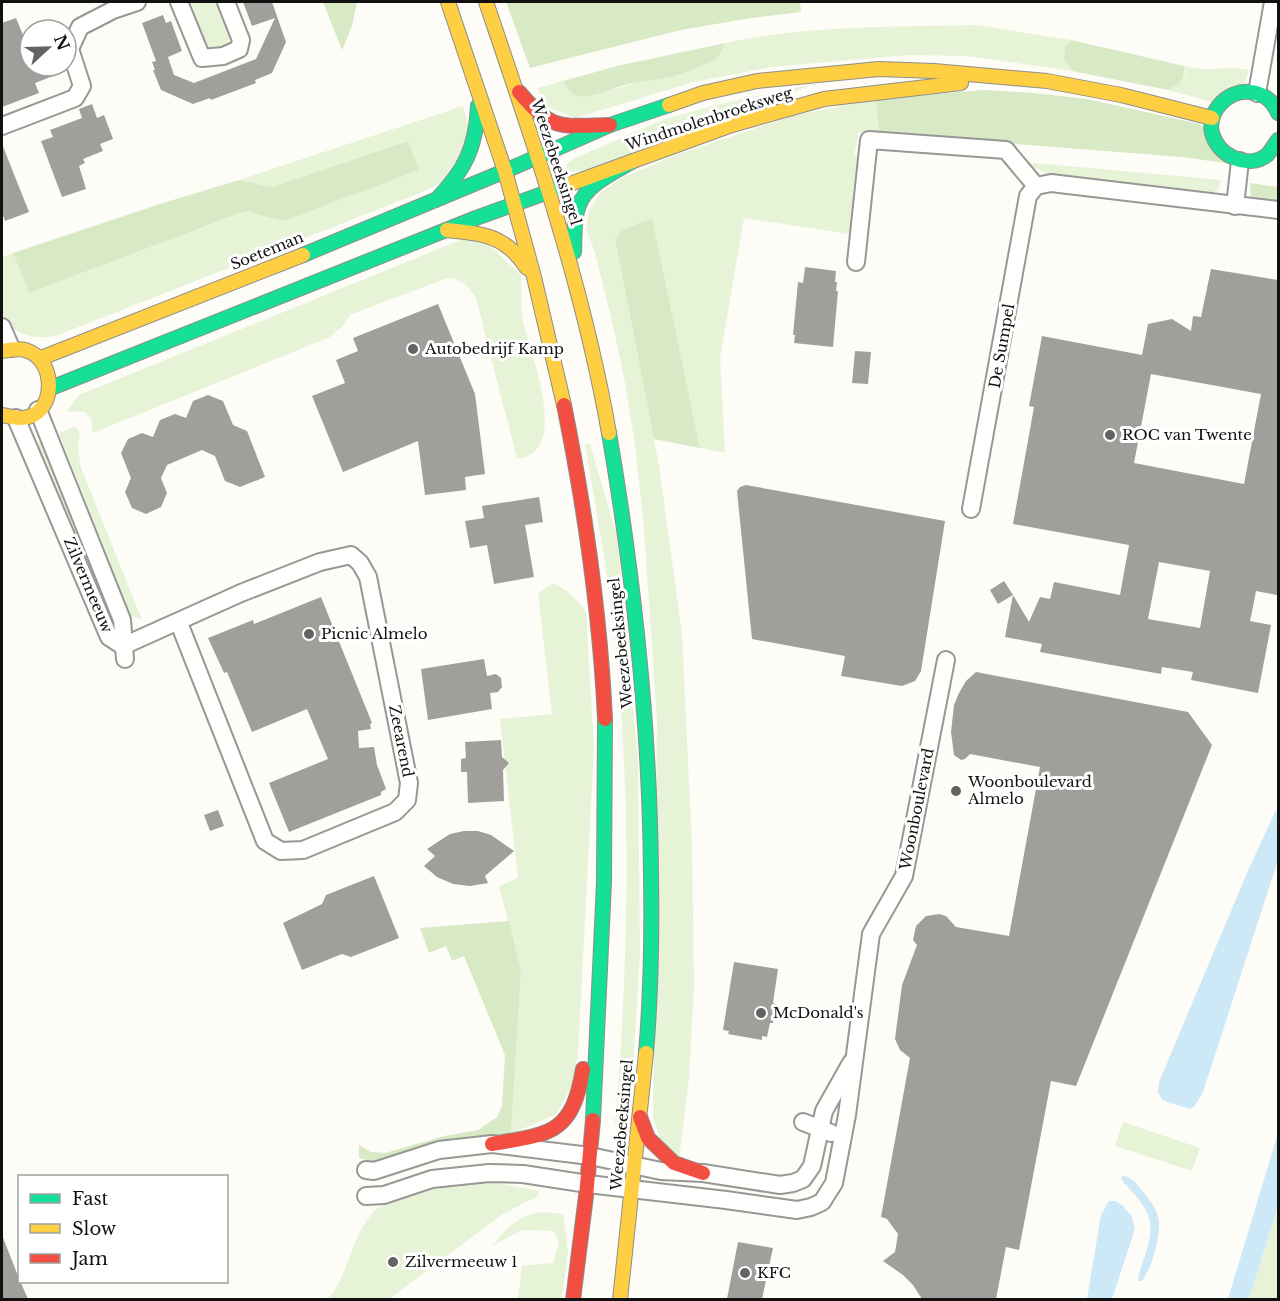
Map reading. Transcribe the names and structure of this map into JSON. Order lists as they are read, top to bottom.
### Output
{
  "streets": {
    "main road": ["Windmolenbroeksweg", "Weezebeeksingel", "Soeteman"],
    "street": [
      "De Sumpel",
      "Zilvermeeuw",
      "Zeearend",
      "Woonboulevard"
    ]
  },
  "crossings": [
    ["Windmolenbroeksweg", "Weezebeeksingel"],
    ["Windmolenbroeksweg", "Soeteman"],
    ["Weezebeeksingel", "Soeteman"],
    ["Weezebeeksingel", "Woonboulevard"],
    ["Zilvermeeuw", "Zeearend"]
  ],
  "places": [
    "Autobedrijf Kamp",
    "ROC van Twente",
    "Picnic Almelo",
    "Woonboulevard Almelo",
    "McDonald's",
    "Zilvermeeuw 1",
    "KFC"
  ],
  "legend": ["Fast", "Slow", "Jam"],
  "north": "right"
}
